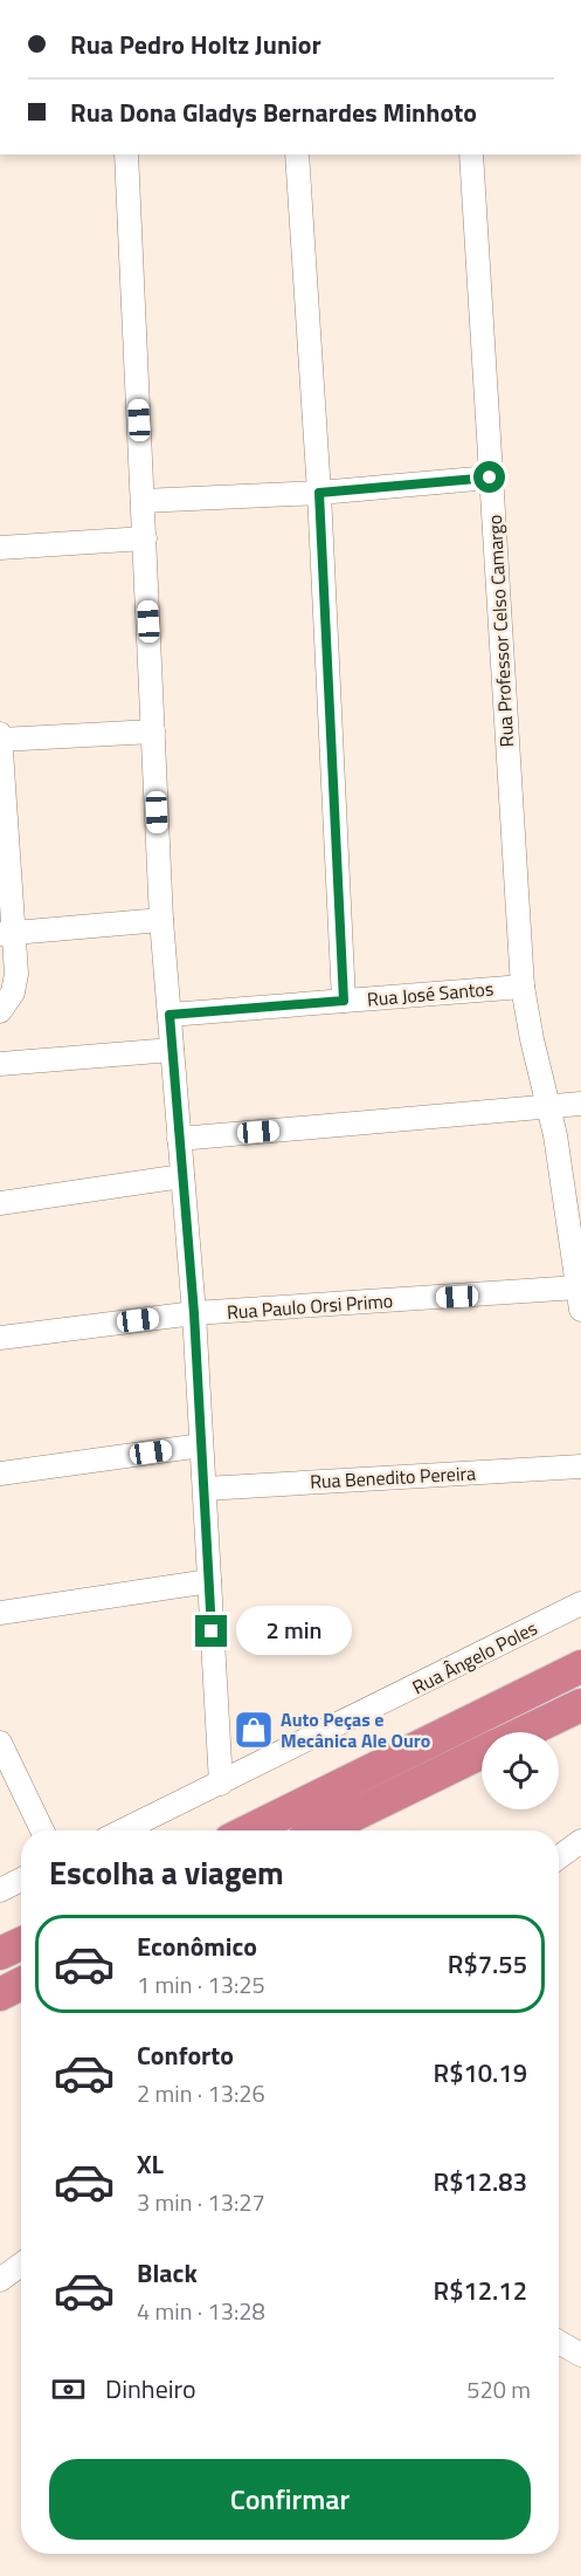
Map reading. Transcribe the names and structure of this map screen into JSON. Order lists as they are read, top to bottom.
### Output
{
  "streets": {
    "street": [
      "Rua Professor Celso Camargo",
      "Rua José Santos",
      "Rua Paulo Orsi Primo",
      "Rua Benedito Pereira",
      "Rua Ângelo Poles"
    ]
  },
  "crossings": [
    ["Rua Professor Celso Camargo", "Rua José Santos"],
    ["Rua Professor Celso Camargo", "Rua Paulo Orsi Primo"]
  ],
  "places": {
    "shop": ["Auto Peças e Mecânica Ale Ouro"]
  },
  "page": {
    "banner": ["Rua Pedro Holtz Junior", "Rua Dona Gladys Bernardes Minhoto"],
    "bubble": "2 min",
    "heading": "Escolha a viagem",
    "list": [
      {
        "name": "Econômico",
        "note": "1 min · 13:25",
        "value": "R$7.55"
      },
      {
        "name": "Conforto",
        "note": "2 min · 13:26",
        "value": "R$10.19"
      },
      {
        "name": "XL",
        "note": "3 min · 13:27",
        "value": "R$12.83"
      },
      {
        "name": "Black",
        "note": "4 min · 13:28",
        "value": "R$12.12"
      }
    ],
    "pay": ["Dinheiro", "520 m"],
    "buttons": "Confirmar"
  }
}
